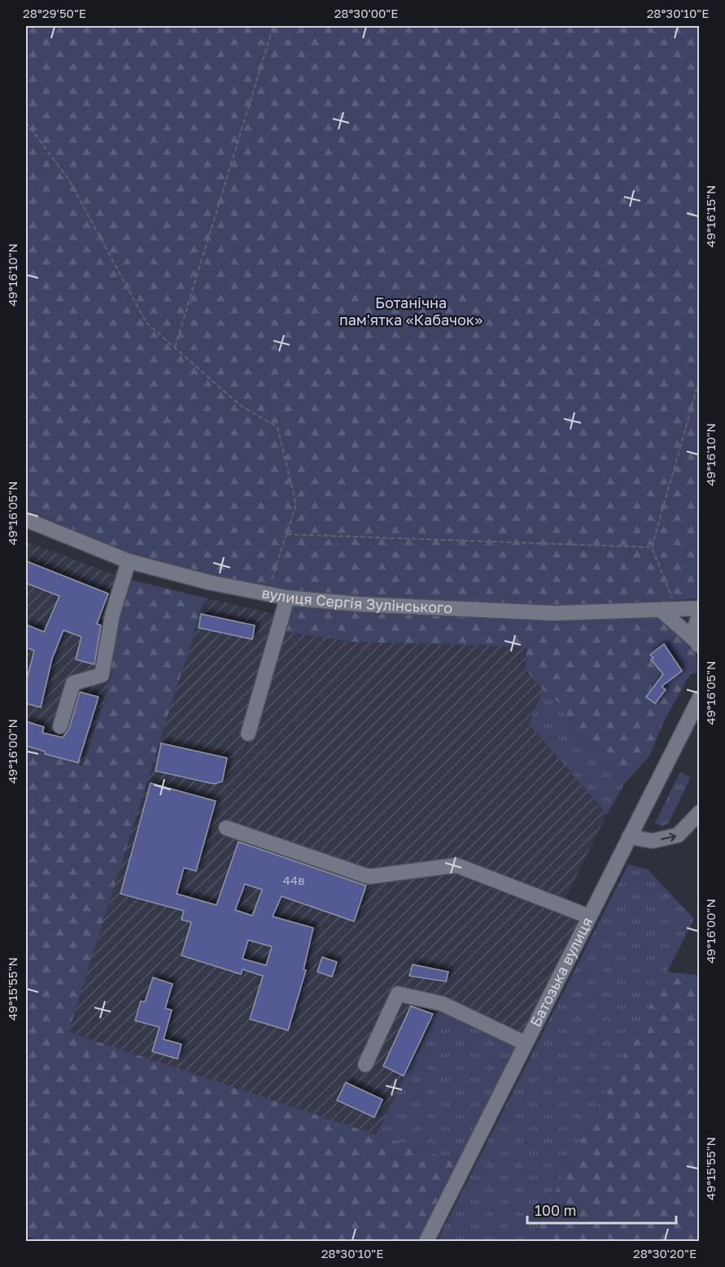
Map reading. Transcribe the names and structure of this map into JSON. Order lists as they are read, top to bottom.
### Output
{
  "streets": {
    "street": ["вулиця Сергія Зулінського", "Батозька вулиця"]
  },
  "parks": ["Ботанічна пам'ятка «Кабачок»"],
  "house_numbers": ["44в"],
  "scale_bar": "100 m",
  "coordinates": [
    "28°29'50\"E",
    "28°30'00\"E",
    "28°30'10\"E",
    "49°16'15\"N",
    "49°16'10\"N",
    "49°16'05\"N",
    "49°16'00\"N",
    "49°15'55\"N",
    "28°30'20\"E"
  ]
}
